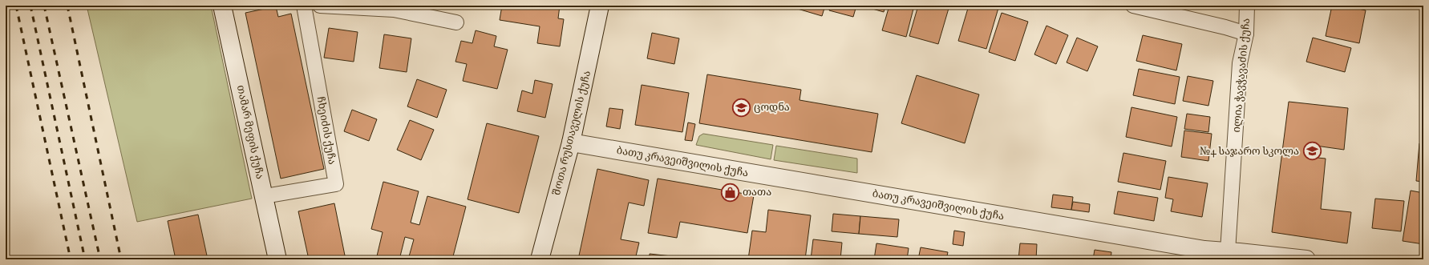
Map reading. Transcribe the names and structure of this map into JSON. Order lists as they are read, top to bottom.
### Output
{
  "streets": {
    "street": [
      "ილია ჭავჭავაძის ქუჩა",
      "ჩხეიძის ქუჩა",
      "თამარ მეფის ქუჩა",
      "შოთა რუსთაველის ქუჩა",
      "ბათუ კრავეიშვილის ქუჩა"
    ]
  },
  "crossings": [
    ["ილია ჭავჭავაძის ქუჩა", "ბათუ კრავეიშვილის ქუჩა"],
    ["ჩხეიძის ქუჩა", "თამარ მეფის ქუჩა"],
    ["შოთა რუსთაველის ქუჩა", "ბათუ კრავეიშვილის ქუჩა"]
  ],
  "places": {
    "school or university": ["ცოდნა", "№4 საჯარო სკოლა"],
    "shop": ["თათა"]
  }
}
